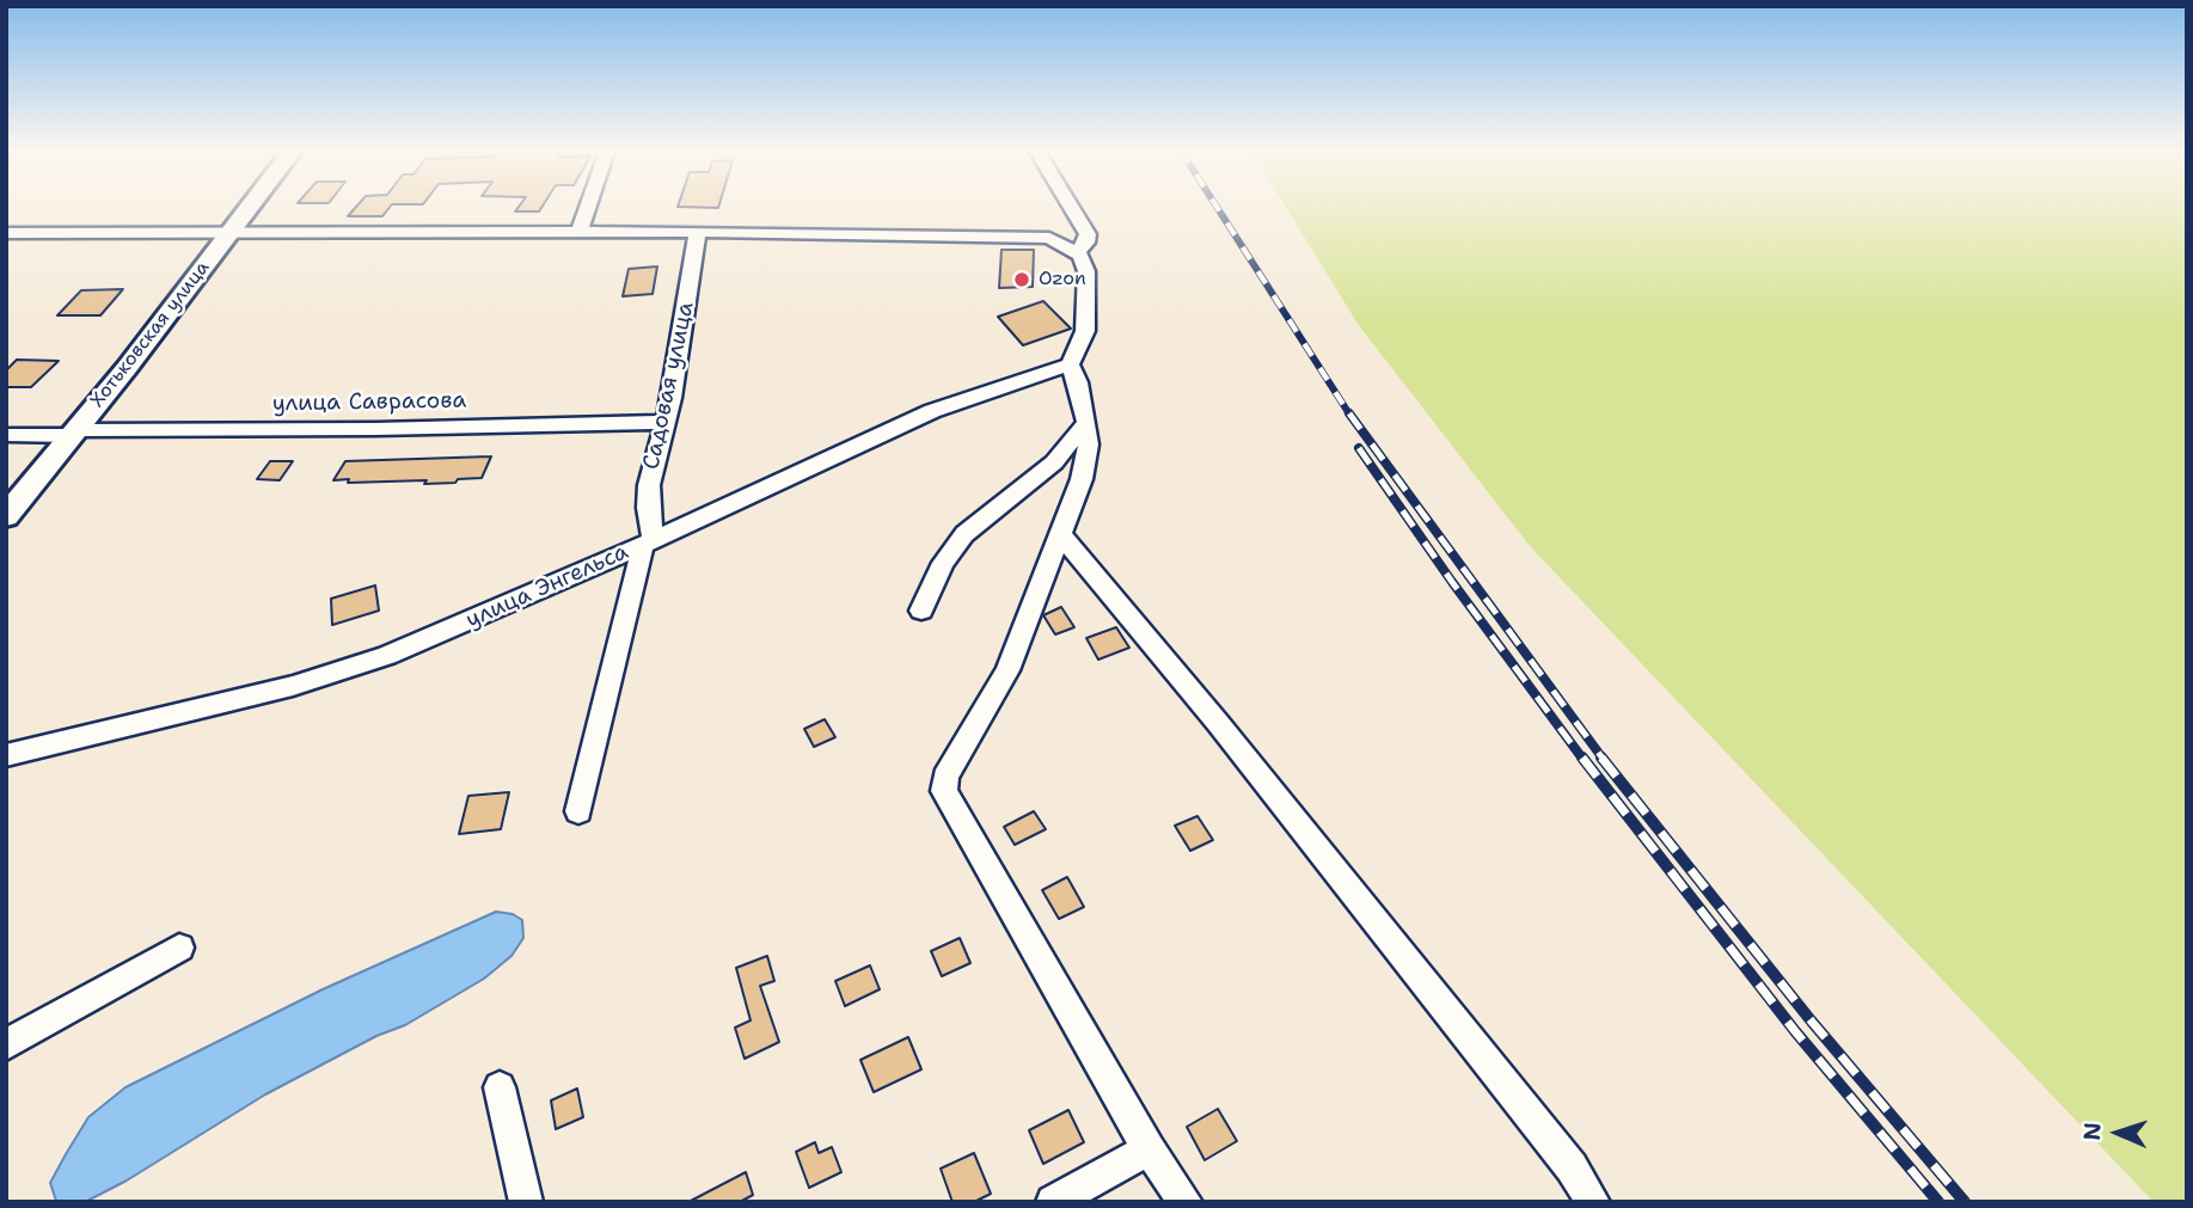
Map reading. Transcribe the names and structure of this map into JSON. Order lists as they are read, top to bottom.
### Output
{
  "streets": {
    "main road": ["Хотьковская улица"],
    "street": ["Садовая улица", "улица Саврасова", "улица Энгельса"]
  },
  "crossings": [
    ["Хотьковская улица", "улица Саврасова"],
    ["Садовая улица", "улица Саврасова"],
    ["Садовая улица", "улица Энгельса"]
  ],
  "places": ["Ozon"],
  "north": "left"
}
